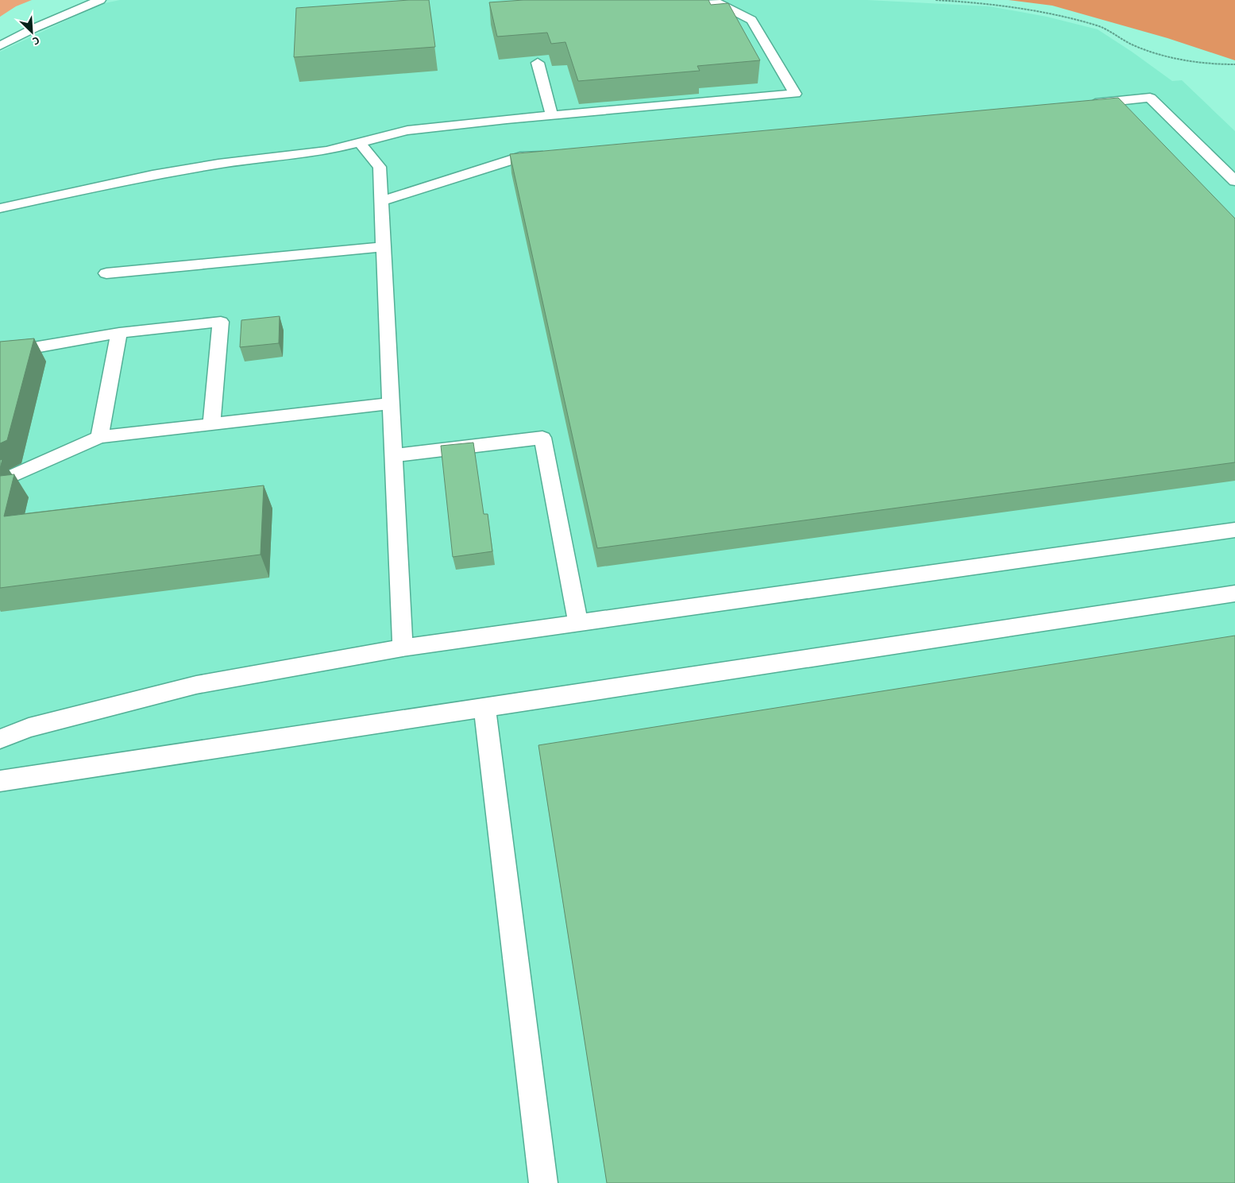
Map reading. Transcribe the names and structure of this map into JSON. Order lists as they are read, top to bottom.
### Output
{
  "north": "bottom right"
}
